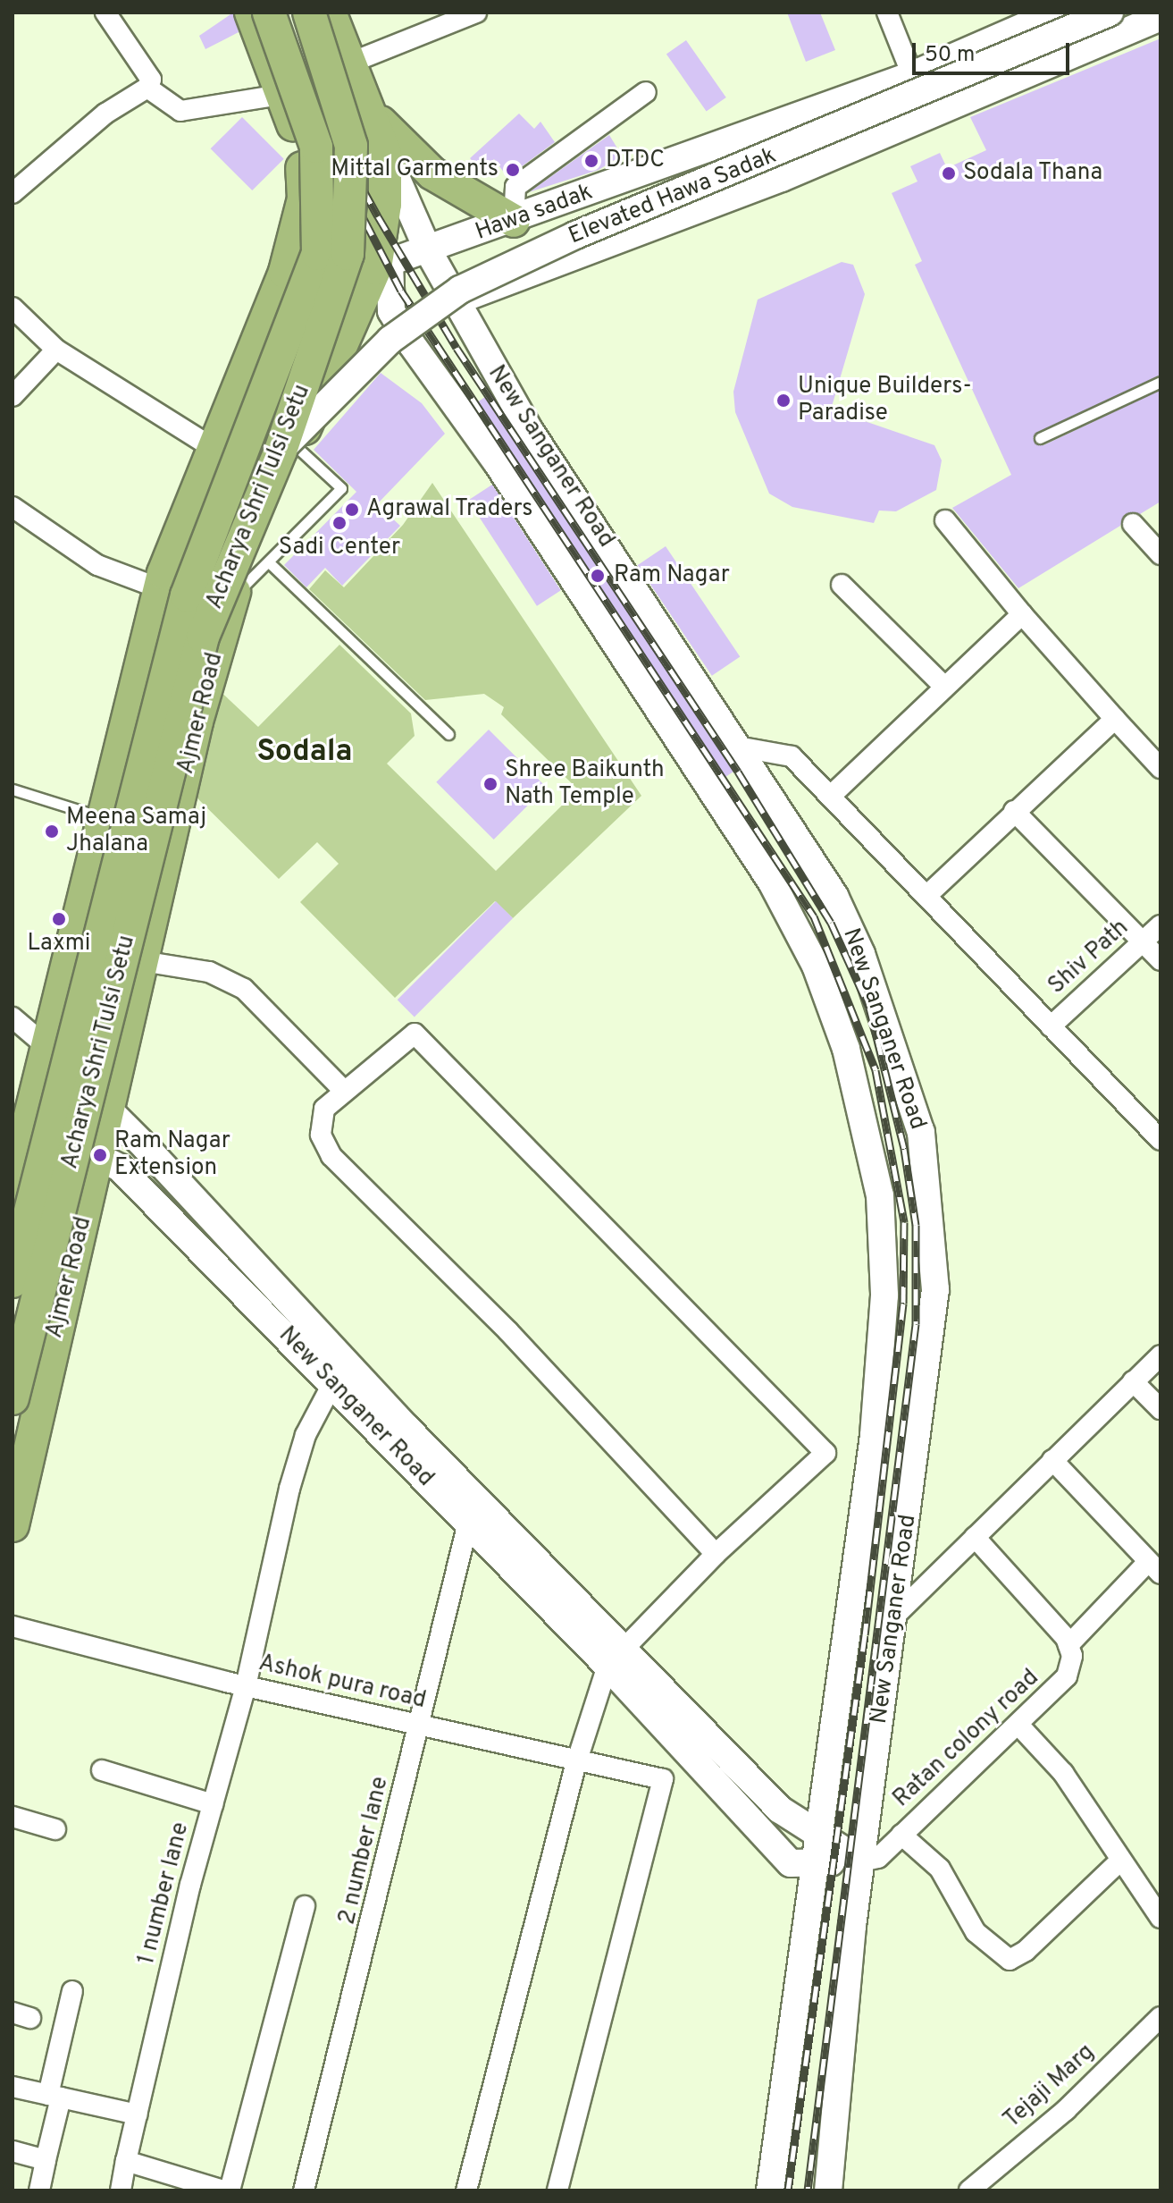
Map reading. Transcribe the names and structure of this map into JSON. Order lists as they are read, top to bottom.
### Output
{
  "streets": {
    "highway": ["Acharya Shri Tulsi Setu", "Ajmer Road"],
    "main road": ["Elevated Hawa Sadak", "Hawa sadak", "New Sanganer Road"],
    "street": [
      "Shiv Path",
      "Ashok pura road",
      "Ratan colony road",
      "2 number lane",
      "1 number lane",
      "Tejaji Marg"
    ]
  },
  "crossings": [
    ["Elevated Hawa Sadak", "Acharya Shri Tulsi Setu"],
    ["Elevated Hawa Sadak", "Ajmer Road"],
    ["Hawa sadak", "New Sanganer Road"],
    ["Hawa sadak", "Ajmer Road"],
    ["New Sanganer Road", "Ajmer Road"],
    ["New Sanganer Road", "Ratan colony road"],
    ["New Sanganer Road", "2 number lane"],
    ["New Sanganer Road", "1 number lane"],
    ["Acharya Shri Tulsi Setu", "Ajmer Road"],
    ["Ashok pura road", "2 number lane"],
    ["Ashok pura road", "1 number lane"]
  ],
  "districts": ["Sodala"],
  "places": [
    "DTDC",
    "Mittal Garments",
    "Sodala Thana",
    "Unique Builders- Paradise",
    "Agrawal Traders",
    "Sadi Center",
    "Ram Nagar",
    "Shree Baikunth Nath Temple",
    "Meena Samaj Jhalana",
    "Laxmi",
    "Ram Nagar Extension"
  ],
  "scale_bar": "50 m"
}
